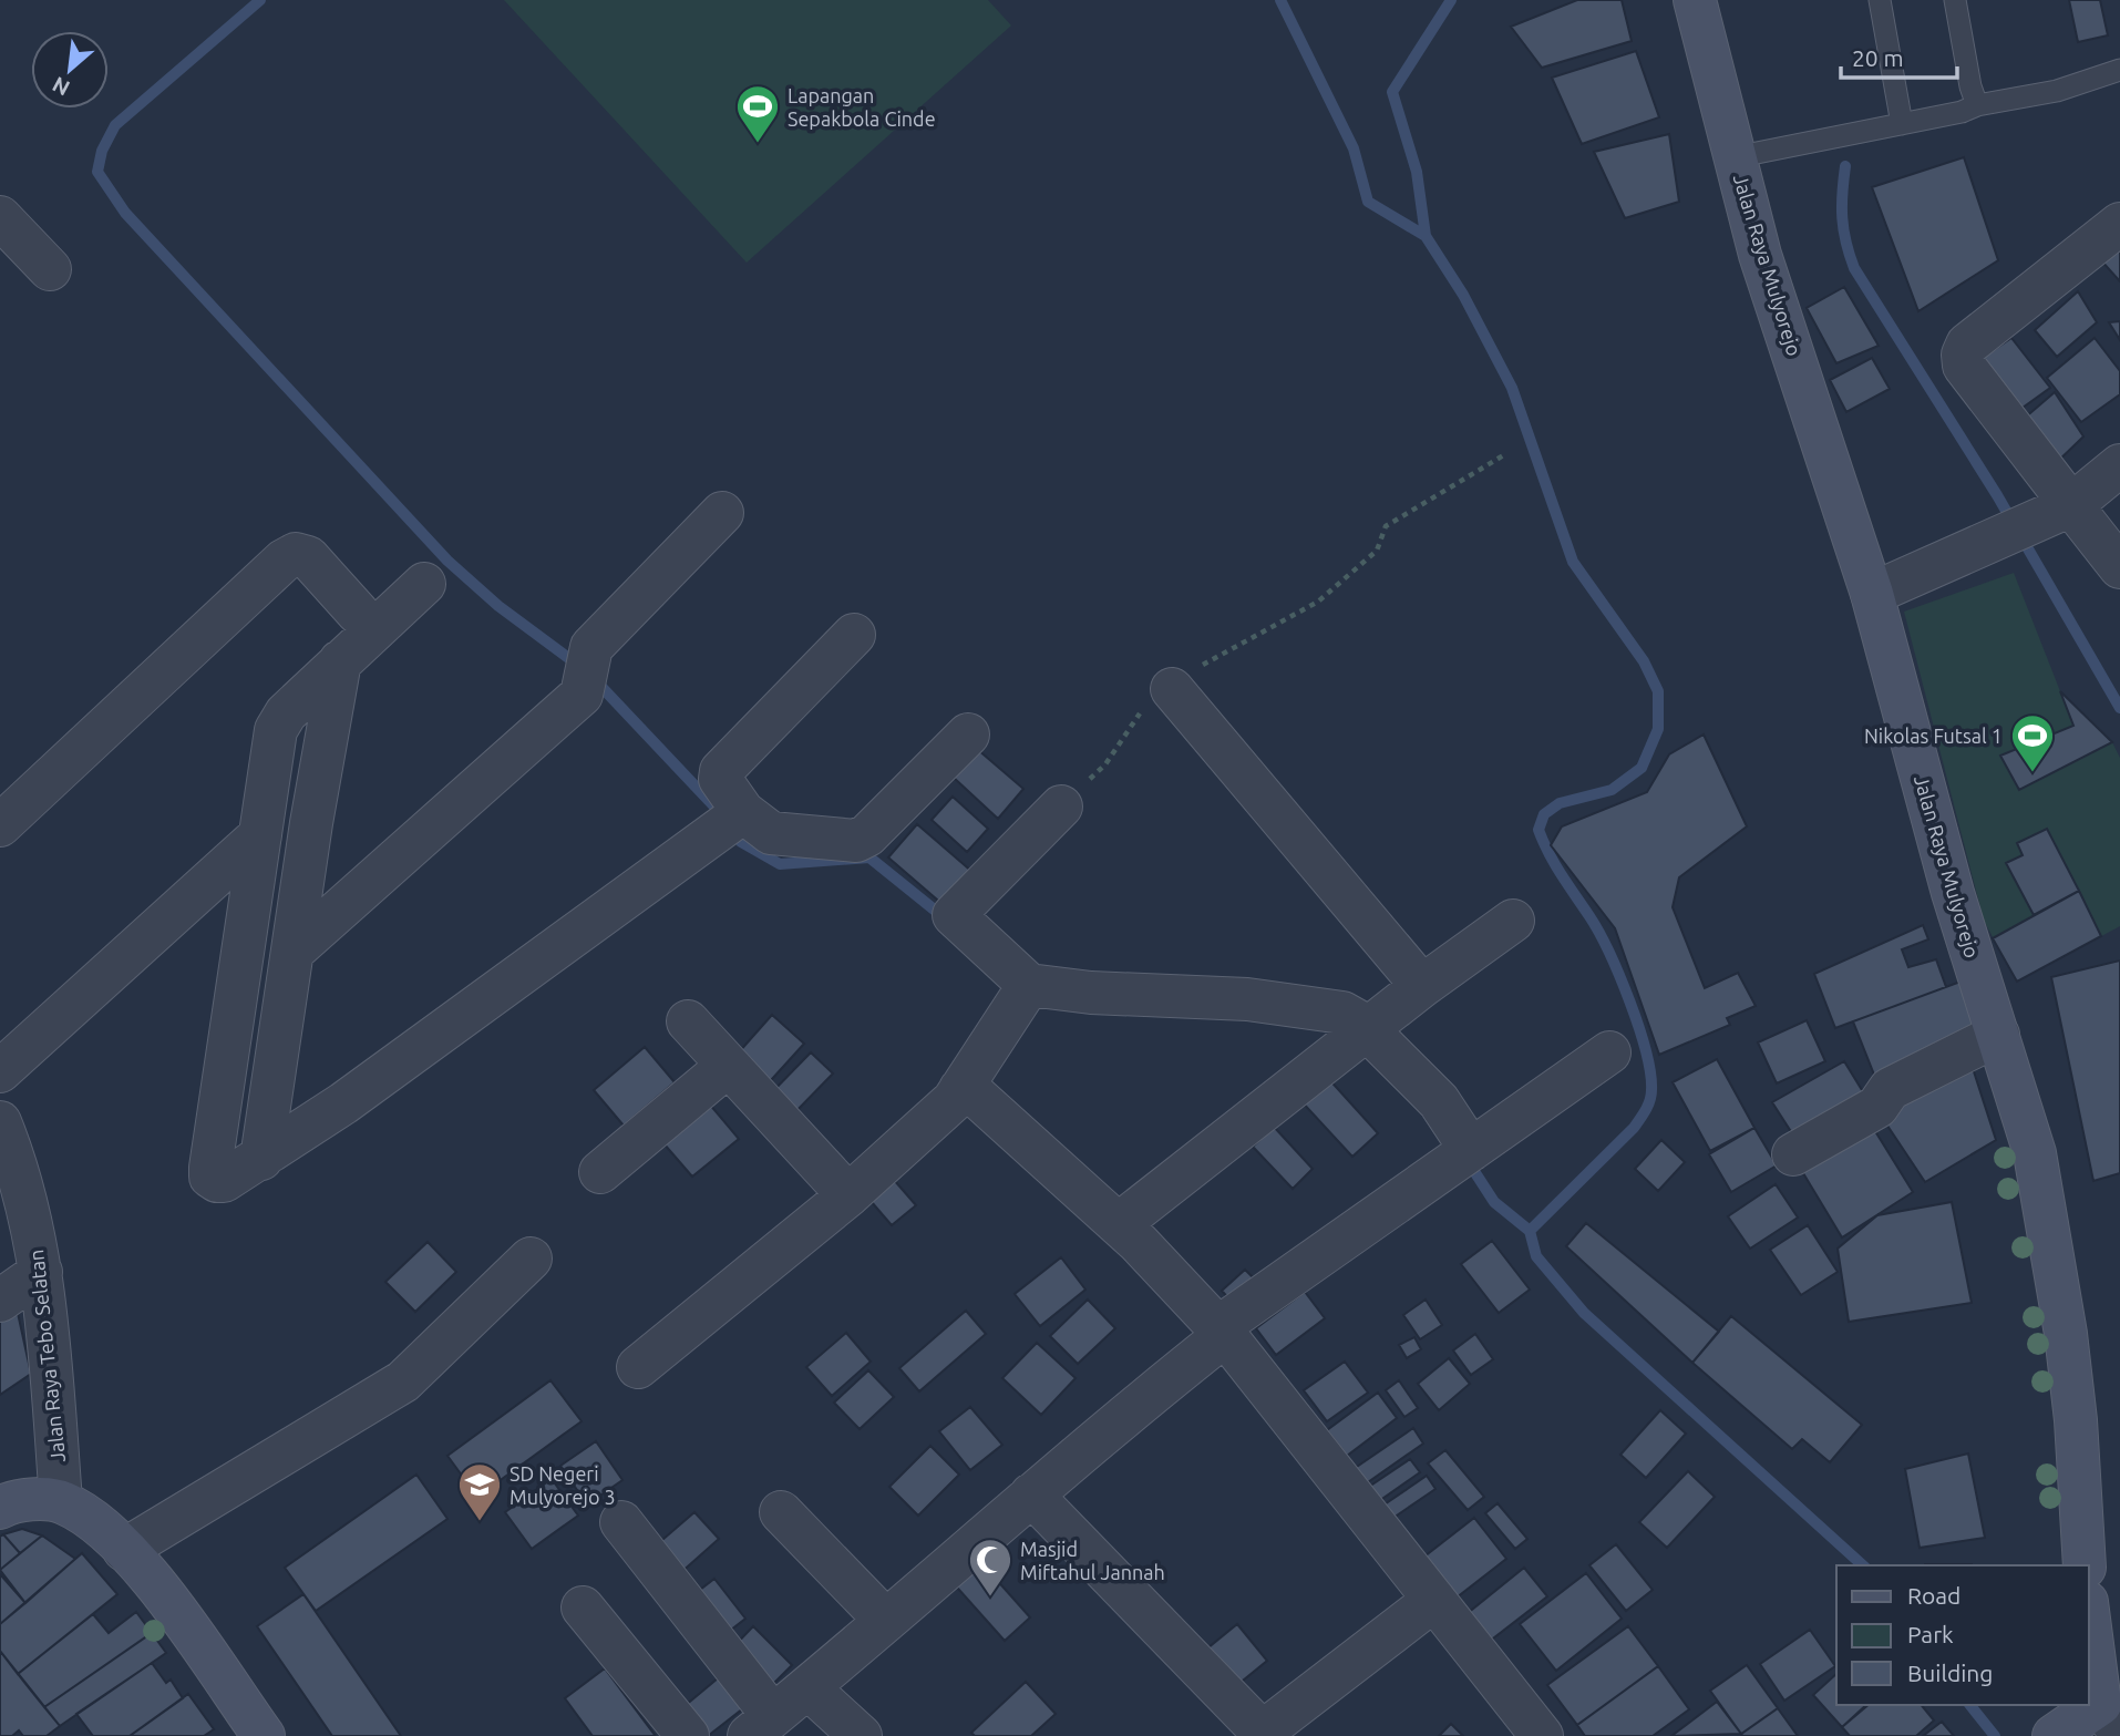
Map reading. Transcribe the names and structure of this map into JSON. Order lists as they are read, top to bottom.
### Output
{
  "streets": {
    "main road": ["Jalan Raya Mulyorejo"],
    "street": ["Jalan Raya Tebo Selatan"]
  },
  "places": {
    "sports": ["Lapangan Sepakbola Cinde", "Nikolas Futsal 1"],
    "school or university": ["SD Negeri Mulyorejo 3"],
    "mosque": ["Masjid Miftahul Jannah"]
  },
  "legend": ["Road", "Park", "Building"],
  "scale_bar": "20 m",
  "north": "bottom left"
}
